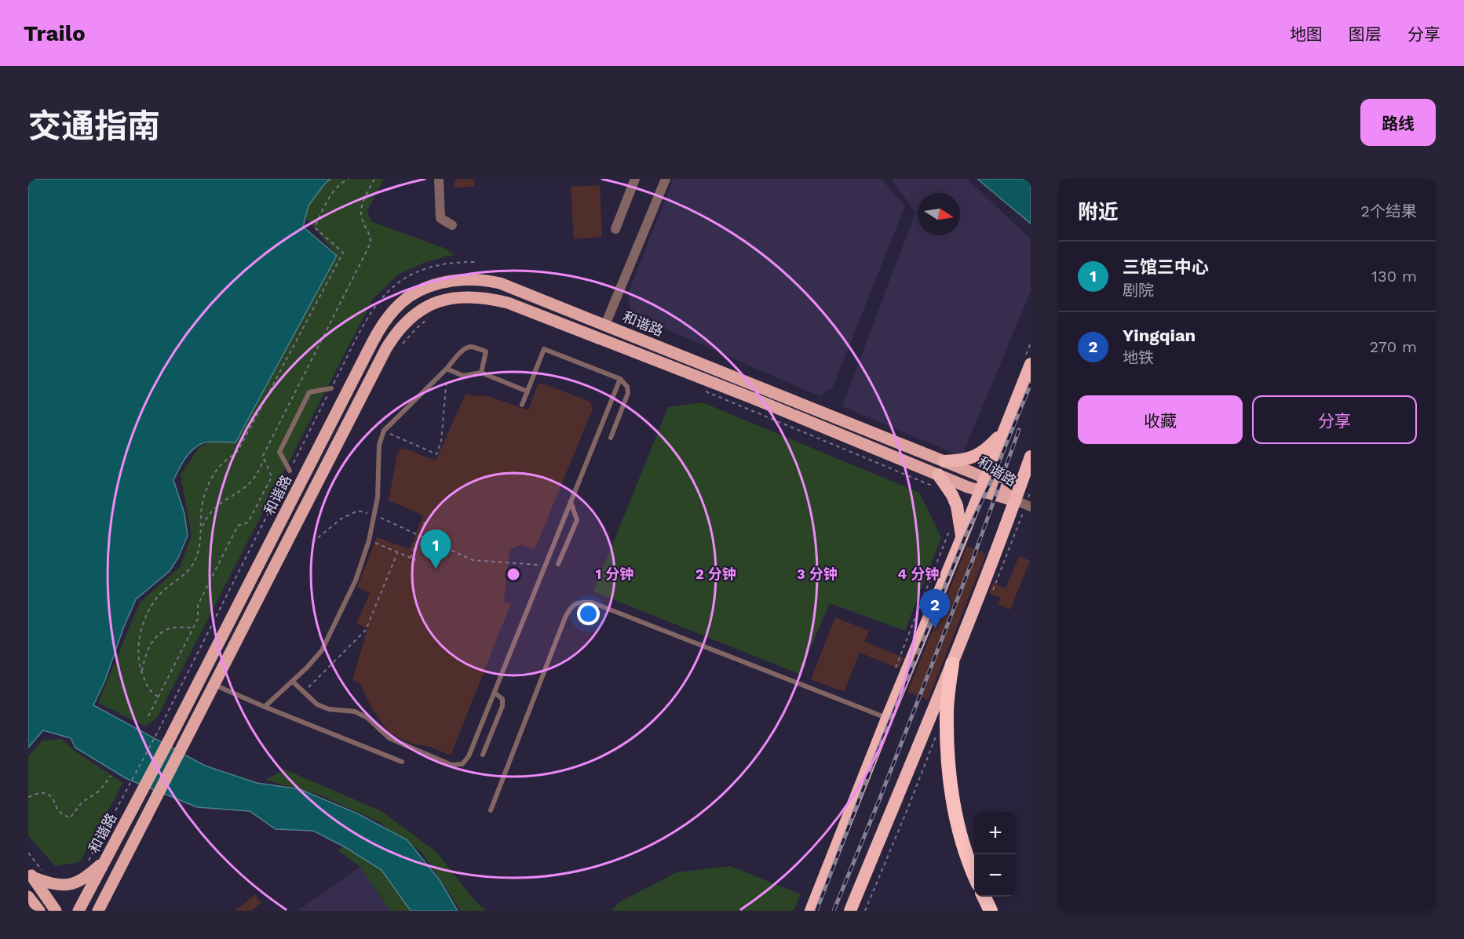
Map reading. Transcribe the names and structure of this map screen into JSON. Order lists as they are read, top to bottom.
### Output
{
  "streets": {
    "main road": ["和谐路"]
  },
  "north": "right",
  "page": {
    "header": "Trailo",
    "nav": ["地图", "图层", "分享"],
    "title": "交通指南",
    "buttons": [
      "路线",
      ["收藏", "分享"]
    ],
    "heading": ["附近", "2个结果"],
    "list": [
      {
        "mark": "1",
        "name": "三馆三中心",
        "note": "剧院",
        "value": "130 m"
      },
      {
        "mark": "2",
        "name": "Yingqian",
        "note": "地铁",
        "value": "270 m"
      }
    ],
    "pins": ["1", "2"],
    "map_buttons": ["+", "−"]
  },
  "rings": [
    "1 分钟",
    "2 分钟",
    "3 分钟",
    "4 分钟"
  ]
}
